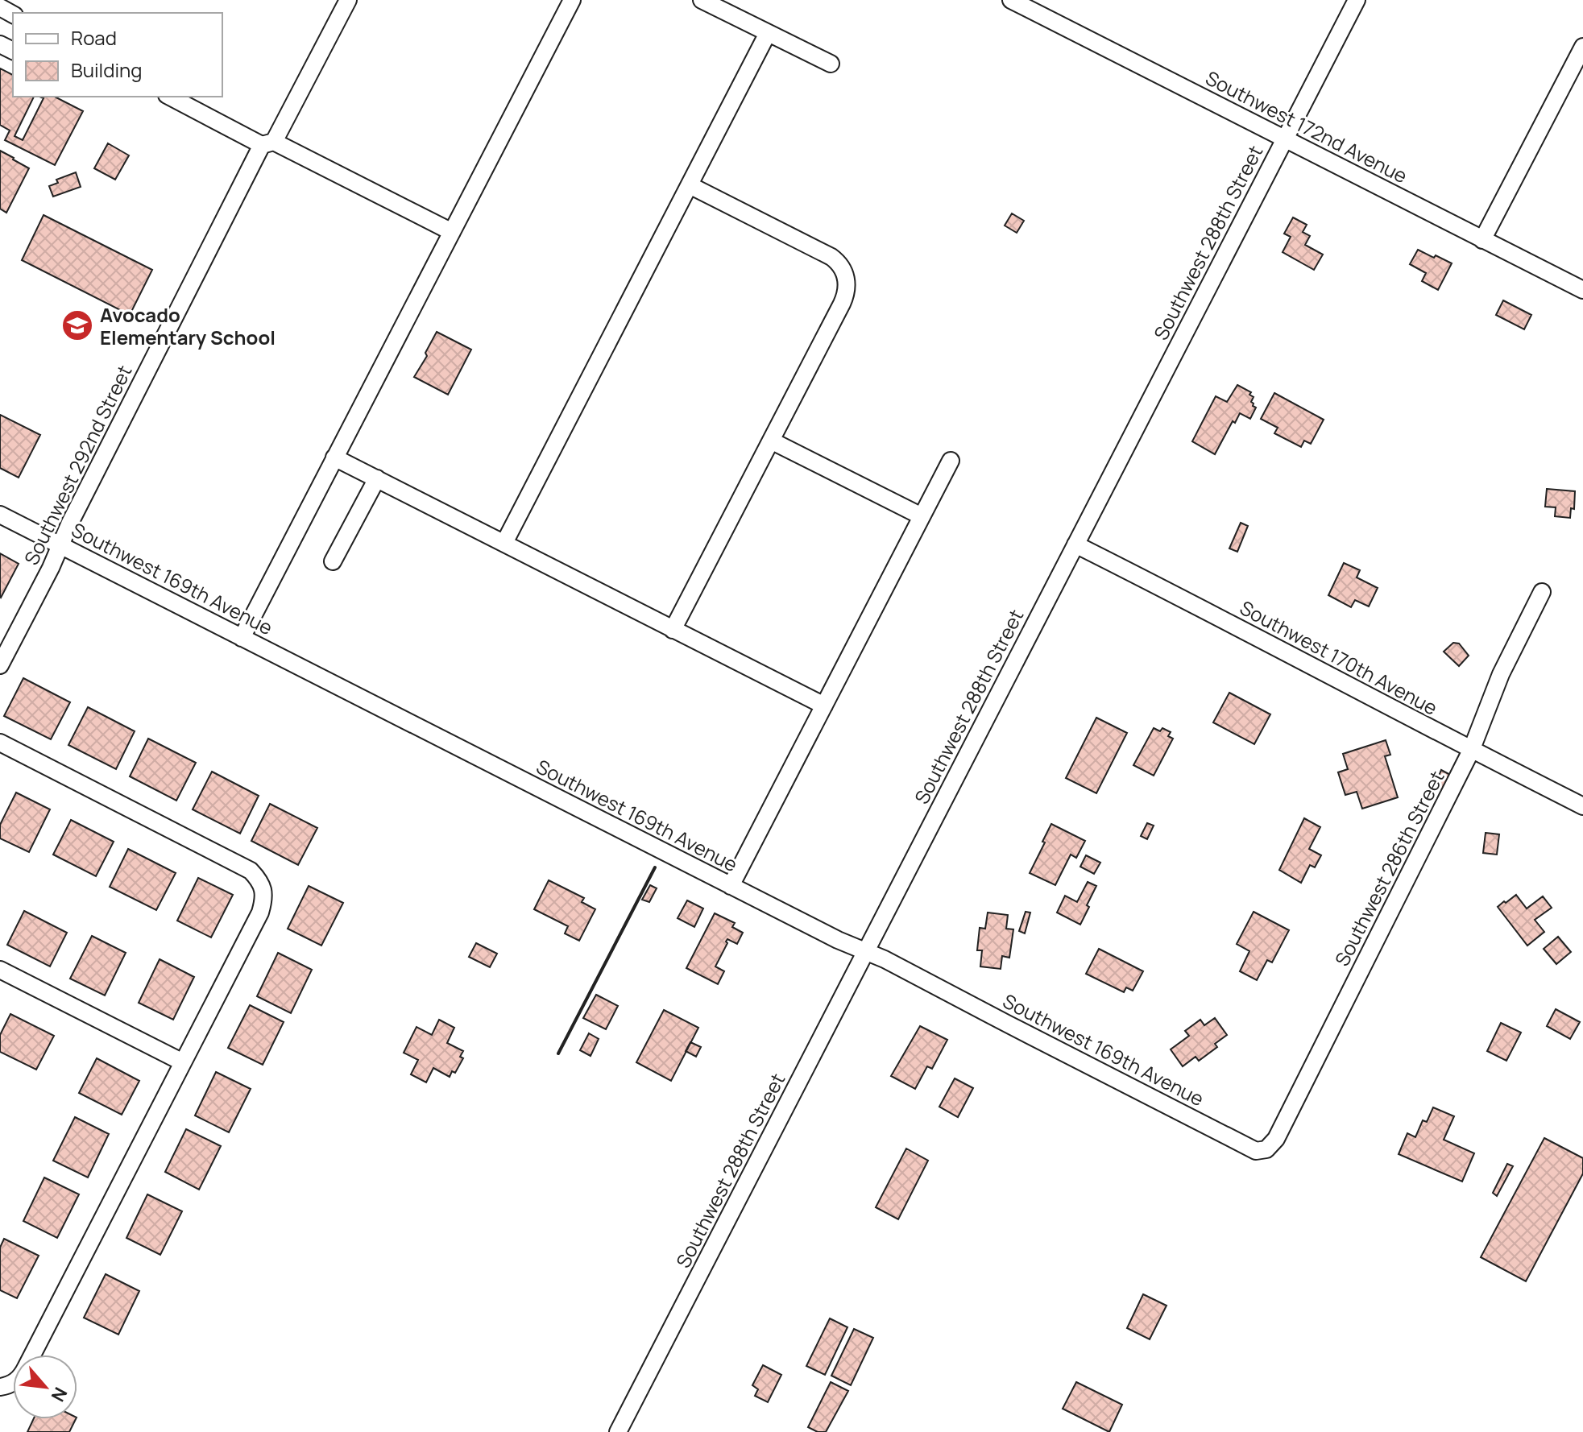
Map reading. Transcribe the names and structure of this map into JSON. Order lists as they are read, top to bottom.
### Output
{
  "streets": {
    "street": [
      "Southwest 172nd Avenue",
      "Southwest 288th Street",
      "Southwest 292nd Street",
      "Southwest 169th Avenue",
      "Southwest 170th Avenue",
      "Southwest 286th Street"
    ]
  },
  "crossings": [
    ["Southwest 172nd Avenue", "Southwest 288th Street"],
    ["Southwest 288th Street", "Southwest 169th Avenue"],
    ["Southwest 288th Street", "Southwest 170th Avenue"],
    ["Southwest 292nd Street", "Southwest 169th Avenue"],
    ["Southwest 169th Avenue", "Southwest 286th Street"],
    ["Southwest 170th Avenue", "Southwest 286th Street"]
  ],
  "places": {
    "school or university": ["Avocado Elementary School"]
  },
  "legend": ["Road", "Building"],
  "north": "bottom right"
}
